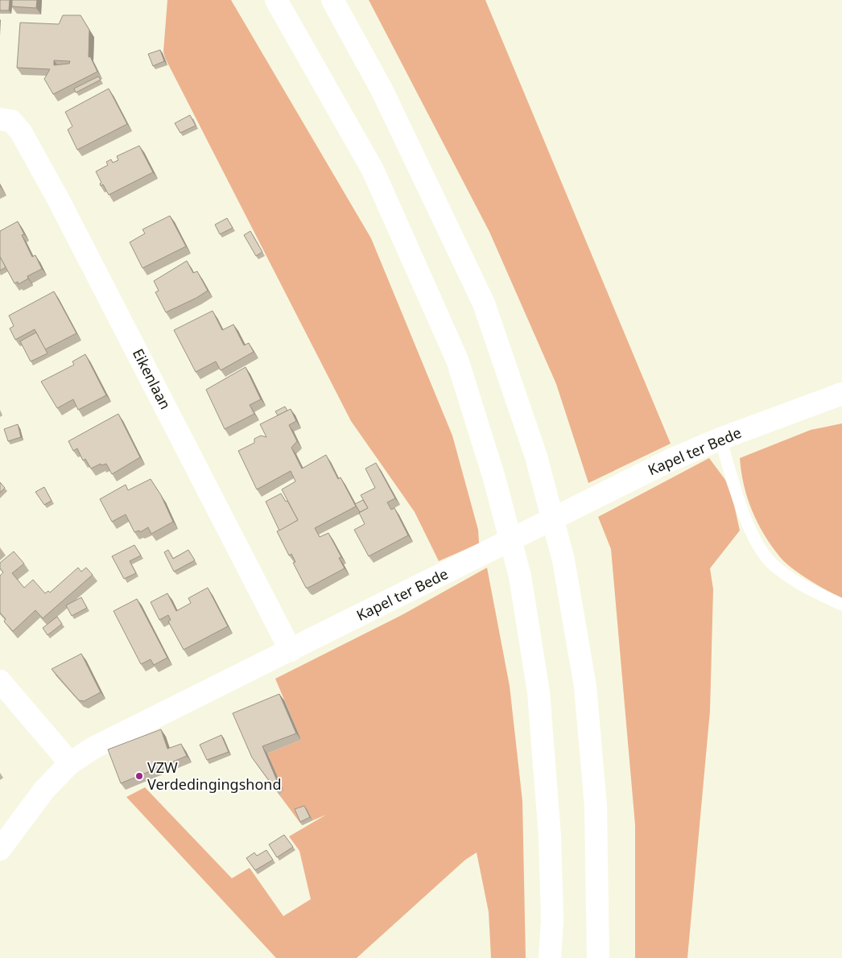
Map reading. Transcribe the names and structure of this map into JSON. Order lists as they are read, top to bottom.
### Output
{
  "streets": {
    "main road": ["Eikenlaan", "Kapel ter Bede"]
  },
  "crossings": [
    ["Eikenlaan", "Kapel ter Bede"]
  ],
  "places": ["VZW Verdedingingshond"]
}
